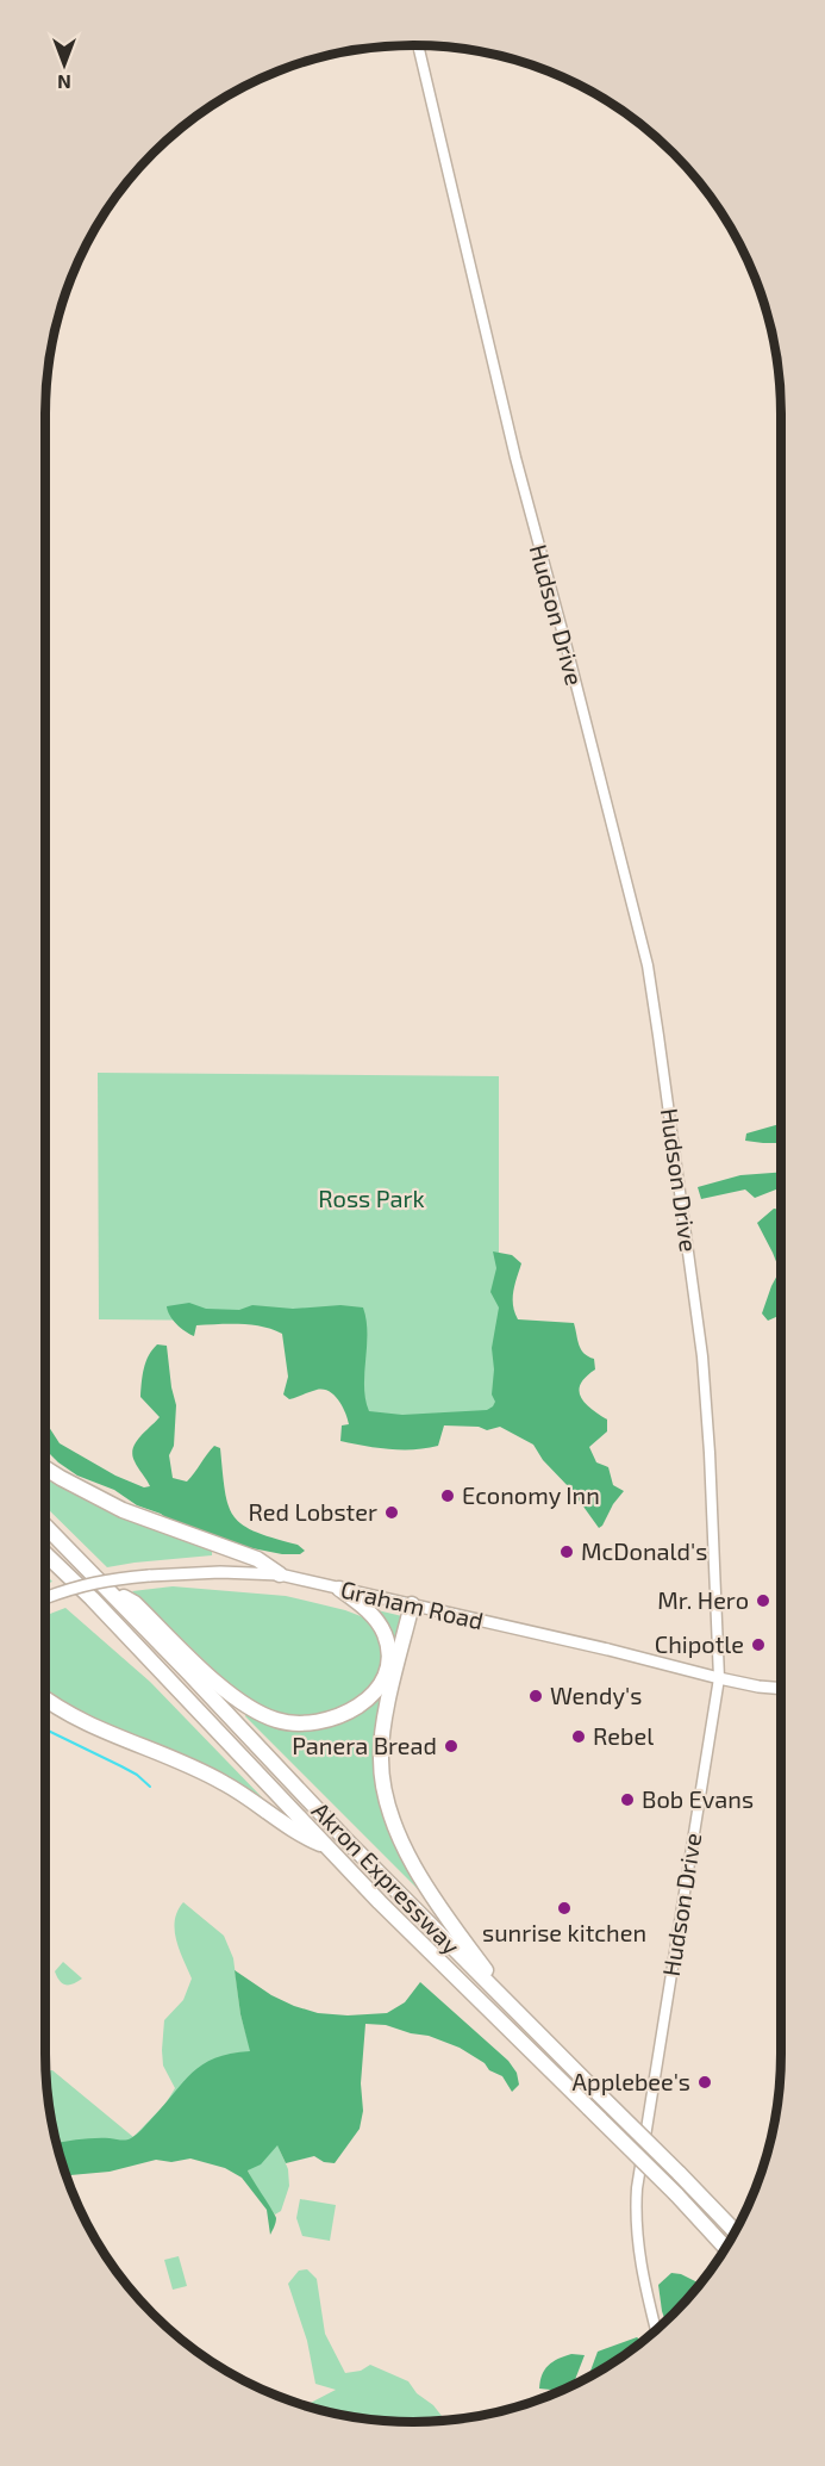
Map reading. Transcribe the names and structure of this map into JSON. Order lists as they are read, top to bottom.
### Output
{
  "streets": {
    "highway": ["Akron Expressway"],
    "main road": ["Graham Road"],
    "street": ["Hudson Drive"]
  },
  "crossings": [
    ["Hudson Drive", "Graham Road"]
  ],
  "parks": ["Ross Park"],
  "places": [
    "Economy Inn",
    "Red Lobster",
    "McDonald's",
    "Mr. Hero",
    "Chipotle",
    "Wendy's",
    "Rebel",
    "Panera Bread",
    "Bob Evans",
    "sunrise kitchen",
    "Applebee's"
  ],
  "north": "bottom"
}
